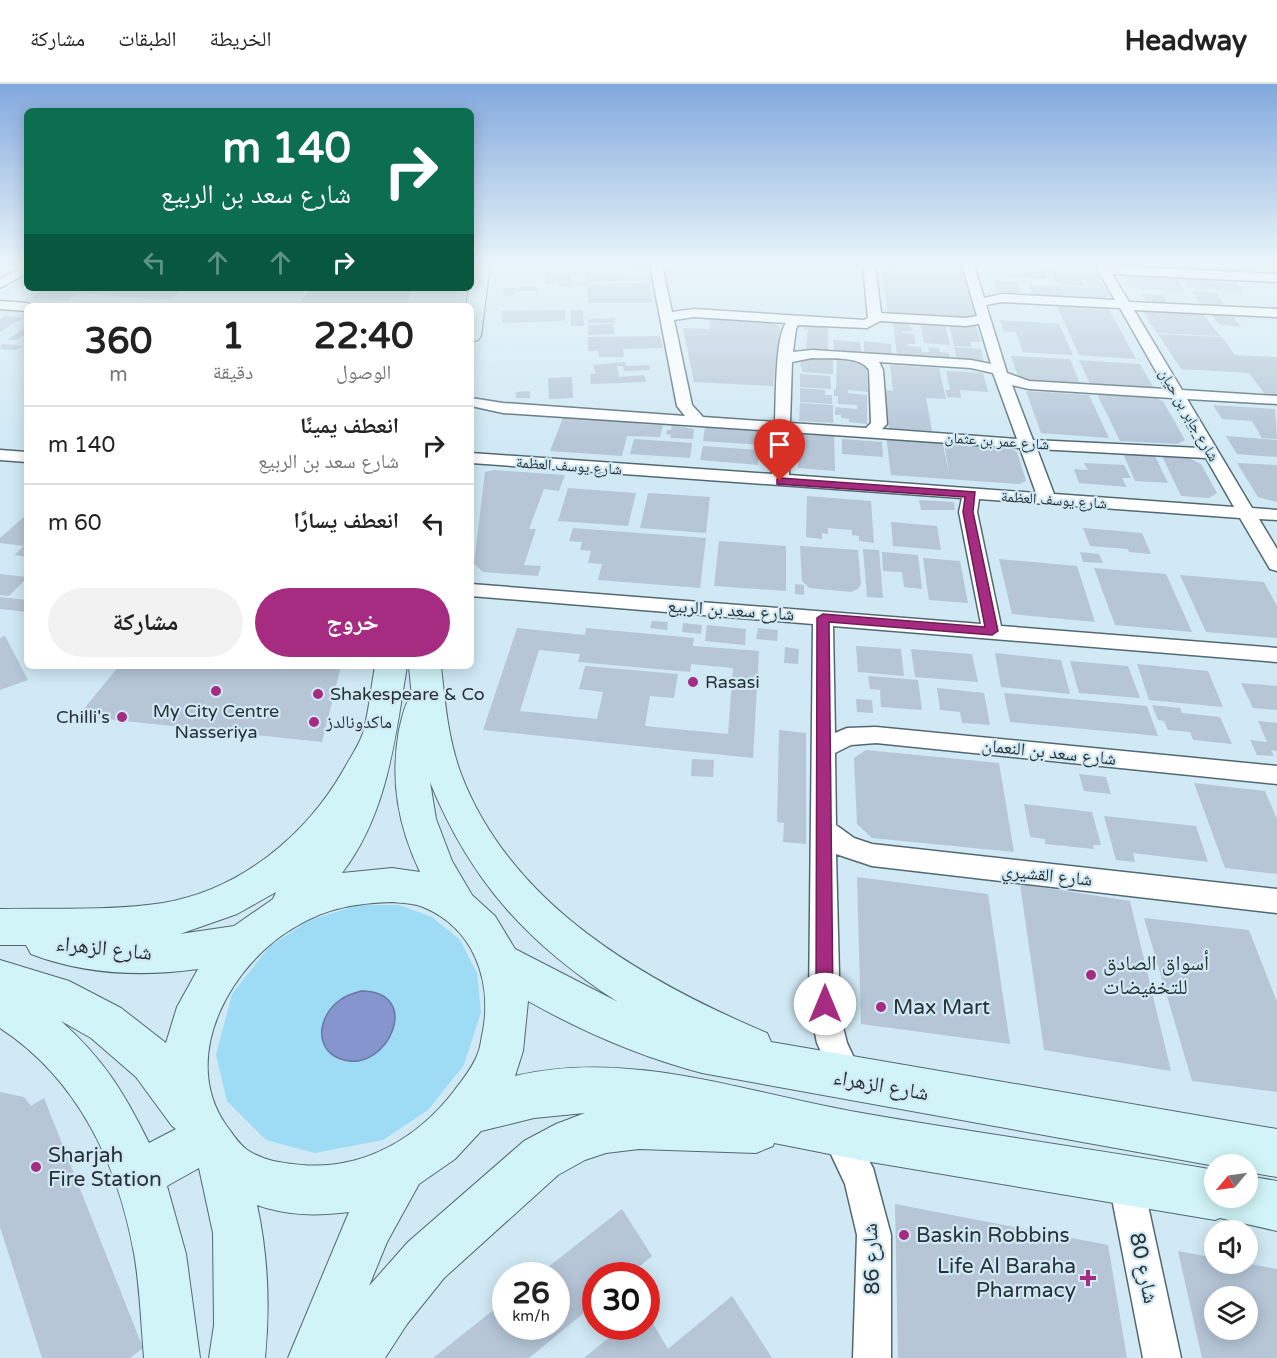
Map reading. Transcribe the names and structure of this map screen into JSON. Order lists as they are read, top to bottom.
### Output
{
  "streets": {
    "main road": ["شارع الزهراء"],
    "street": [
      "شارع جابر بن حيان",
      "شارع عمر بن عثمان",
      "شارع يوسف العظمة",
      "شارع سعد بن الربيع",
      "شارع سعد بن النعمان",
      "شارع القشيري",
      "شارع 86",
      "شارع 80"
    ]
  },
  "crossings": [
    ["شارع جابر بن حيان", "شارع عمر بن عثمان"],
    ["شارع جابر بن حيان", "شارع يوسف العظمة"]
  ],
  "places": {
    "other": [
      "Rasasi",
      "My City Centre Nasseriya",
      "Shakespeare & Co",
      "Chilli's",
      "ماكدونالدز",
      "أسواق الصادق للتخفيضات",
      "Max Mart",
      "Sharjah Fire Station",
      "Baskin Robbins"
    ],
    "health": ["Life Al Baraha Pharmacy"]
  },
  "north": "bottom left",
  "page": {
    "header": "Headway",
    "nav": ["الخريطة", "الطبقات", "مشاركة"],
    "turn": ["140 m", "شارع سعد بن الربيع"],
    "eta": [
      "22:40",
      "الوصول",
      "1",
      "دقيقة",
      "360",
      "m"
    ],
    "list": [
      {
        "name": "انعطف يمينًا",
        "note": "شارع سعد بن الربيع",
        "value": "140 m"
      },
      {
        "name": "انعطف يسارًا",
        "value": "60 m"
      }
    ],
    "buttons": ["خروج", "مشاركة"],
    "speed": "26 km/h",
    "limit": "30"
  }
}
